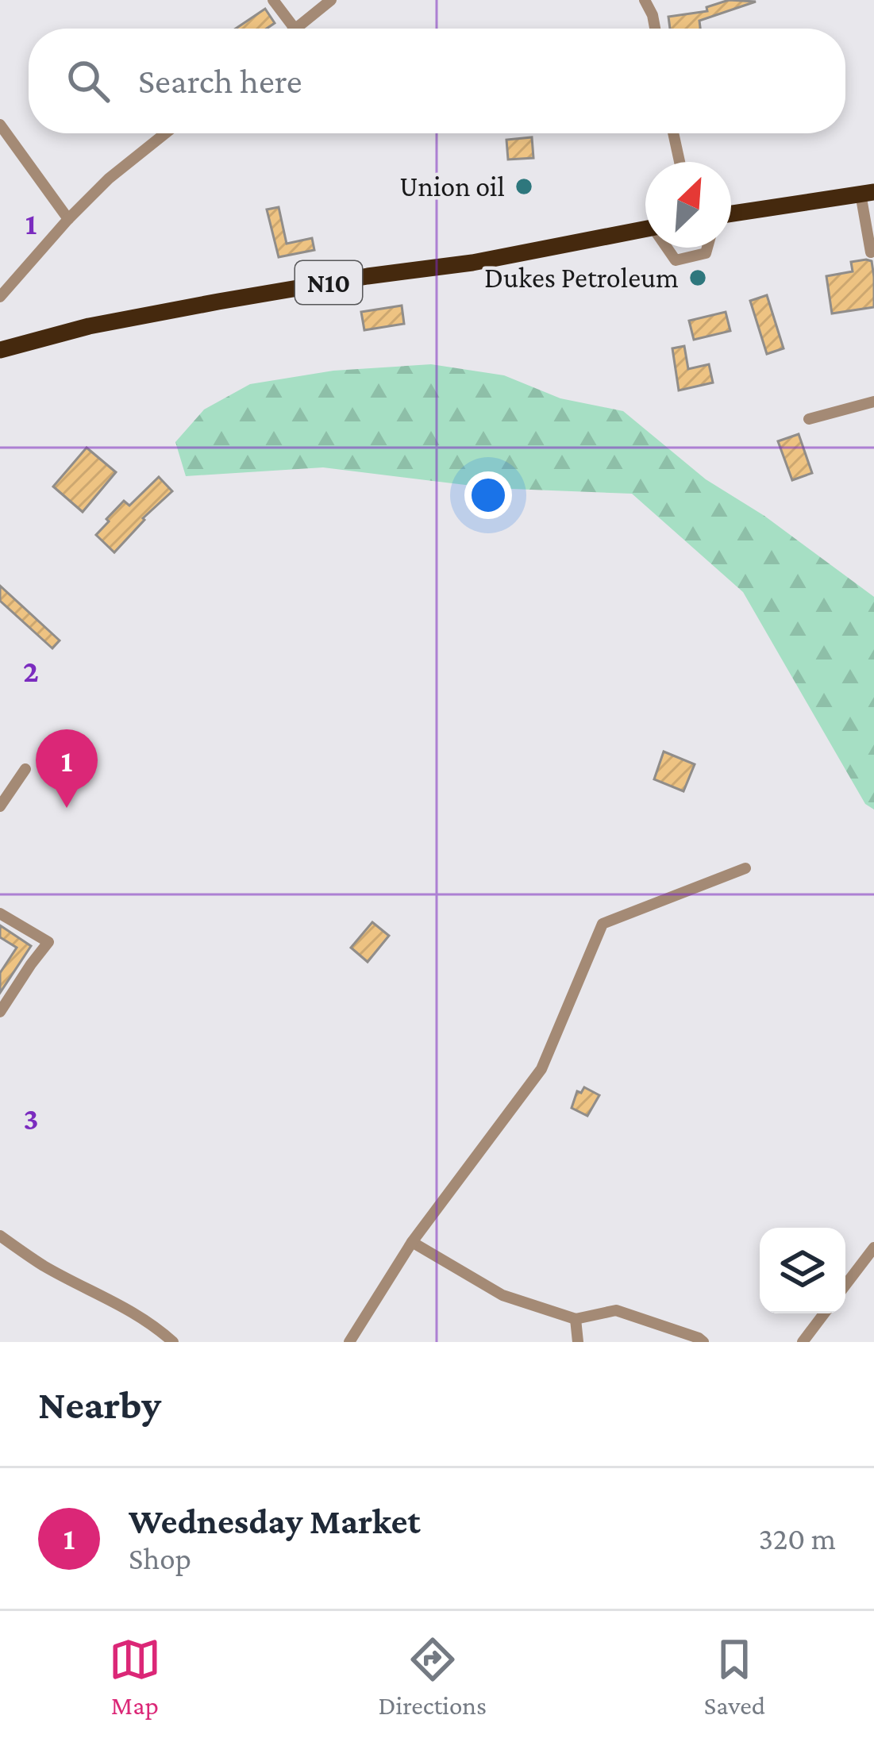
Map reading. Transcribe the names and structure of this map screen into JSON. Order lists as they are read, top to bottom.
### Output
{
  "streets": {
    "highway": ["N10"]
  },
  "places": ["Union oil", "Dukes Petroleum"],
  "north": "top right",
  "page": {
    "search": "Search here",
    "pins": "1",
    "heading": "Nearby",
    "list": [
      {
        "mark": "1",
        "name": "Wednesday Market",
        "note": "Shop",
        "value": "320 m"
      }
    ],
    "nav": ["Map", "Directions", "Saved"]
  },
  "grid": {
    "rows": ["1", "2", "3"]
  }
}
